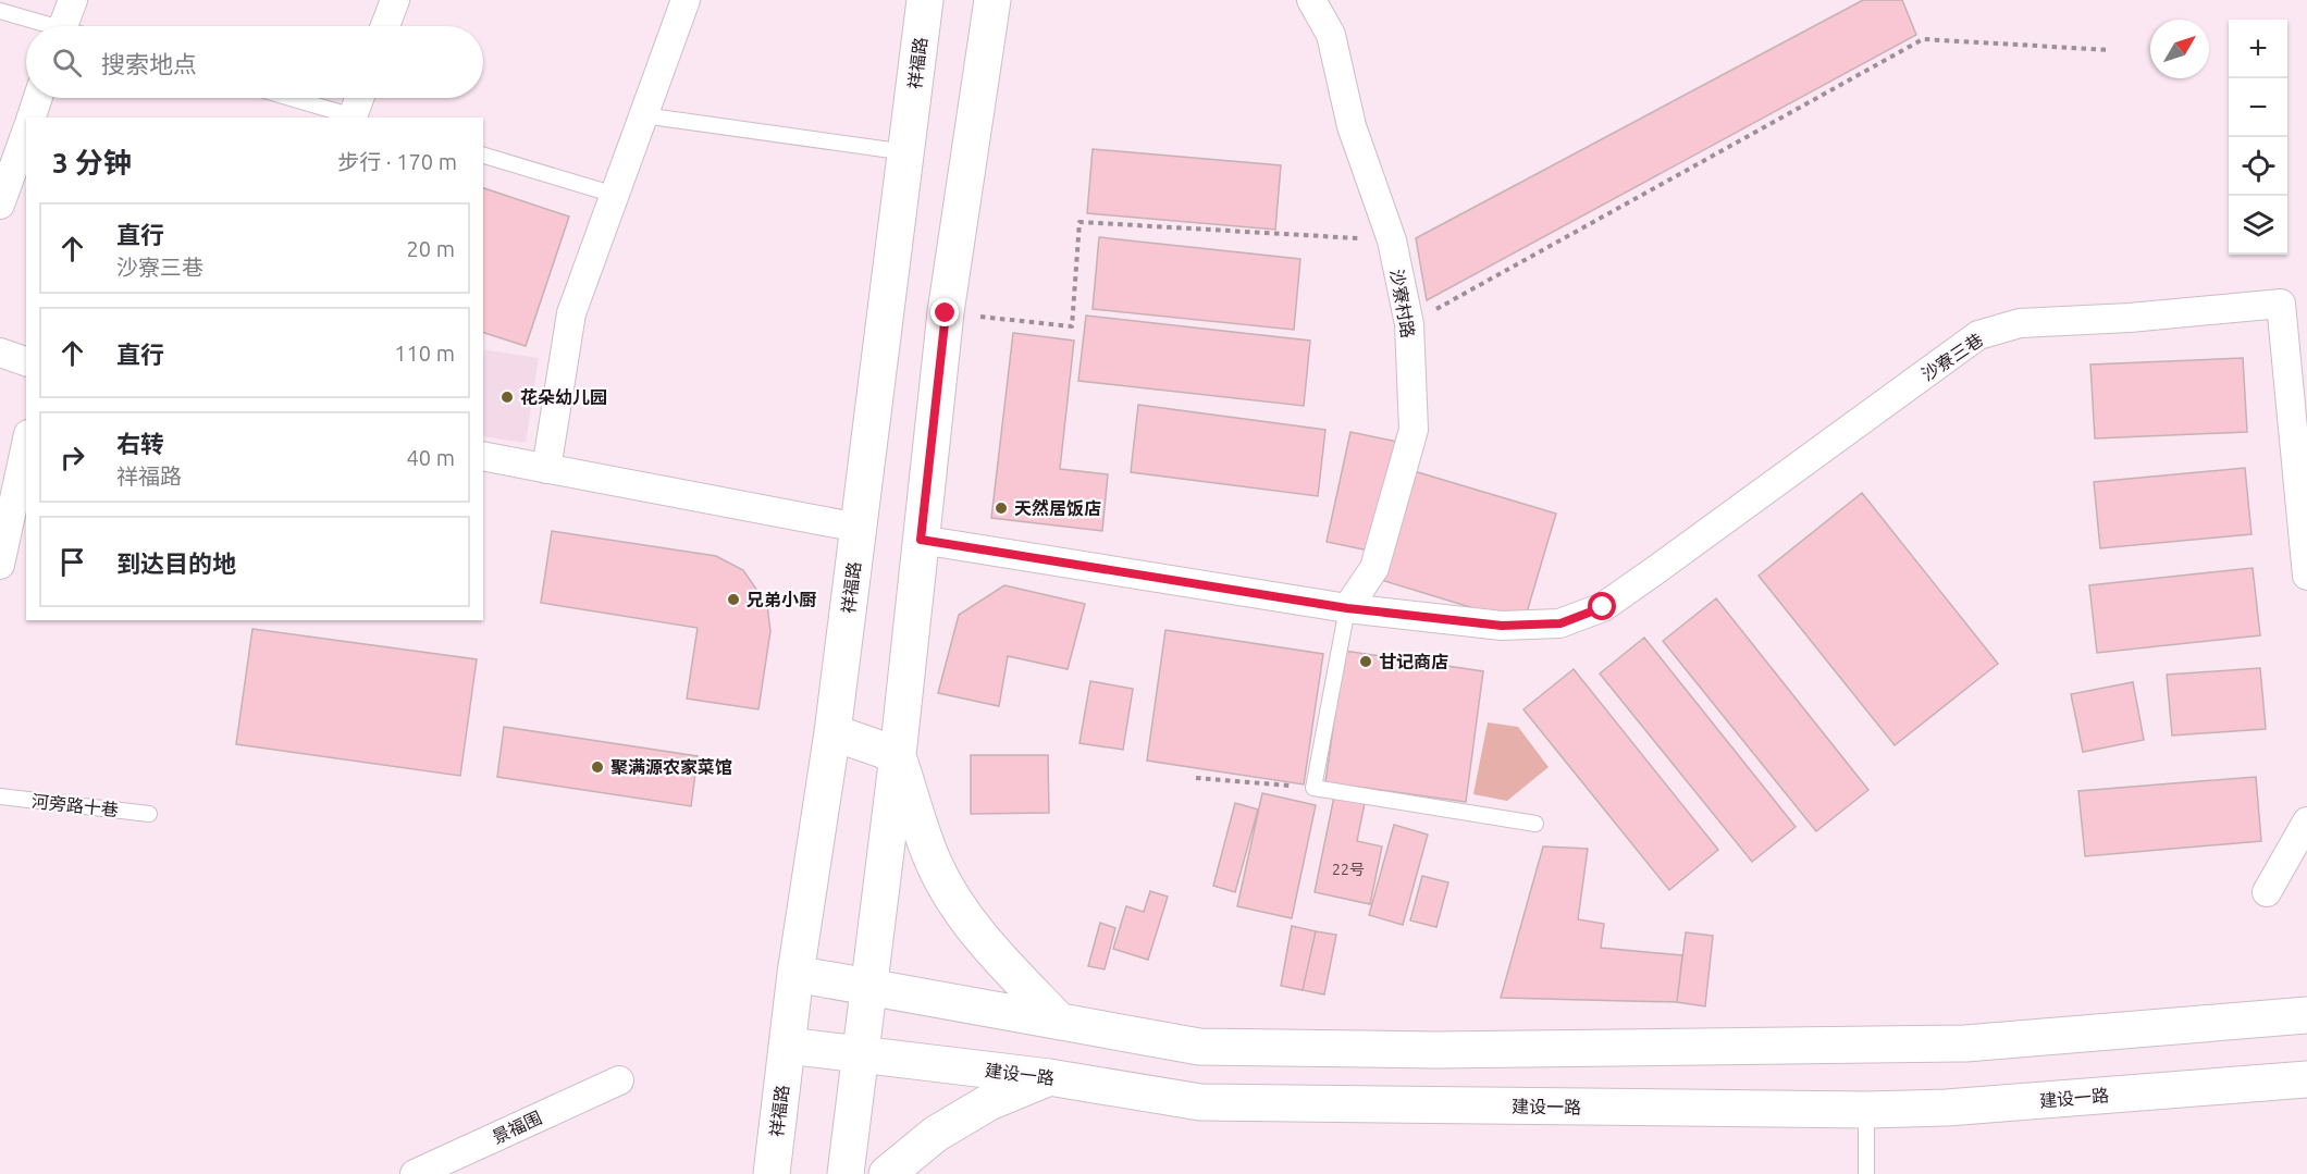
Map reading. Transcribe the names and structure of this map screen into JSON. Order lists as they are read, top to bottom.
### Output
{
  "streets": {
    "main road": ["祥福路", "建设一路"],
    "street": ["沙寮村路", "沙寮三巷", "景福围"],
    "lane": ["河旁路十巷"]
  },
  "crossings": [
    ["祥福路", "建设一路"],
    ["沙寮村路", "沙寮三巷"]
  ],
  "places": [
    "花朵幼儿园",
    "天然居饭店",
    "兄弟小厨",
    "甘记商店",
    "聚满源农家菜馆"
  ],
  "house_numbers": ["22号"],
  "north": "top right",
  "page": {
    "map_buttons": ["+", "−"],
    "search": "搜索地点",
    "heading": ["3 分钟", "步行 · 170 m"],
    "list": [
      ["直行", "沙寮三巷", "20 m"],
      ["直行", "110 m"],
      ["右转", "祥福路", "40 m"],
      "到达目的地"
    ]
  }
}
